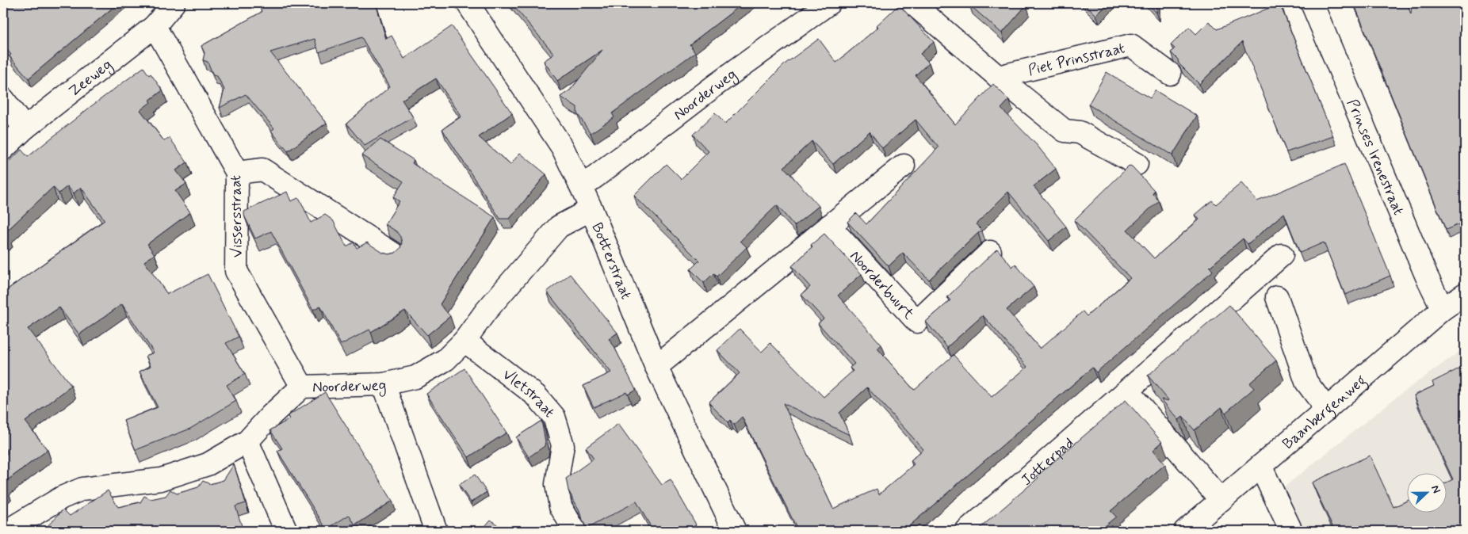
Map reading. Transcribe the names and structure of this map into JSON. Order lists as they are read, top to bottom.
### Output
{
  "streets": {
    "street": [
      "Piet Prinsstraat",
      "Zeeweg",
      "Noorderweg",
      "Prinses Irenestraat",
      "Vissersstraat",
      "Botterstraat",
      "Noorderbuurt",
      "Vletstraat",
      "Baanbergenweg",
      "Jotterpad"
    ]
  },
  "crossings": [
    ["Zeeweg", "Vissersstraat"],
    ["Noorderweg", "Vissersstraat"],
    ["Noorderweg", "Botterstraat"],
    ["Noorderweg", "Vletstraat"],
    ["Prinses Irenestraat", "Baanbergenweg"]
  ],
  "north": "right"
}
